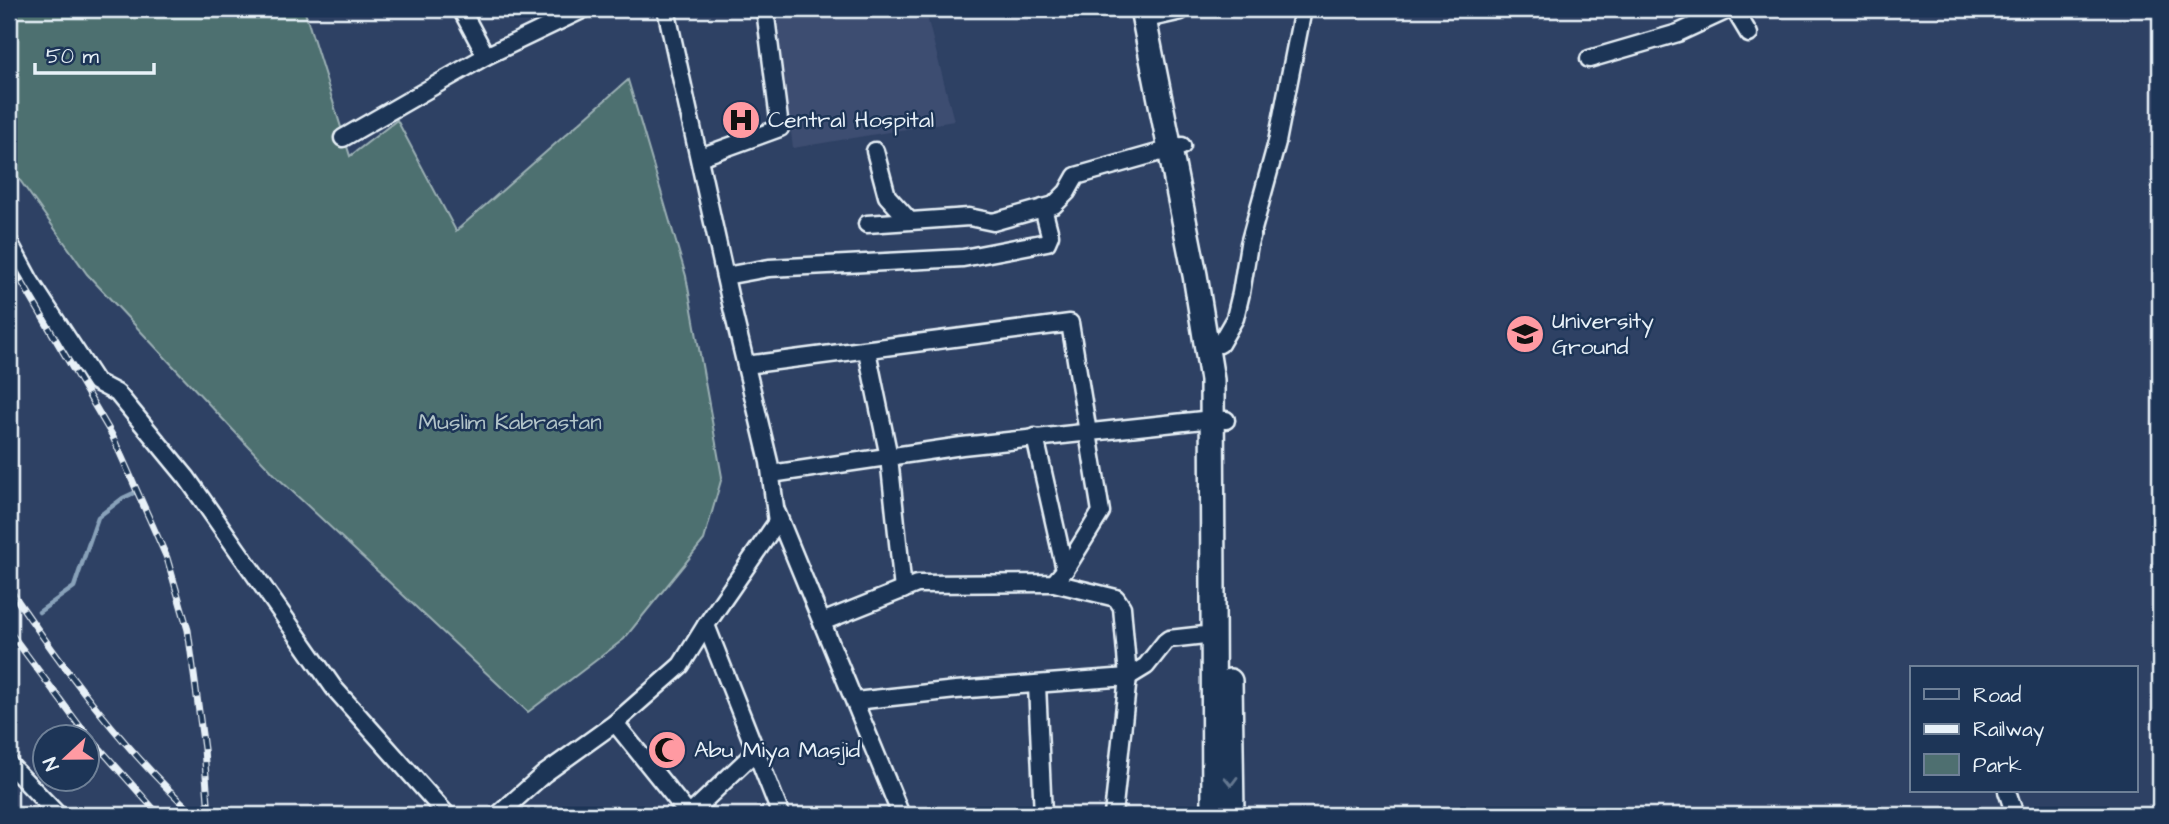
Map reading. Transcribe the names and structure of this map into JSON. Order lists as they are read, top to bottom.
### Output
{
  "parks": ["Muslim Kabrastan"],
  "places": {
    "hospital": ["Central Hospital"],
    "school or university": ["University Ground"],
    "mosque": ["Abu Miya Masjid"]
  },
  "legend": ["Road", "Railway", "Park"],
  "scale_bar": "50 m",
  "north": "left"
}
